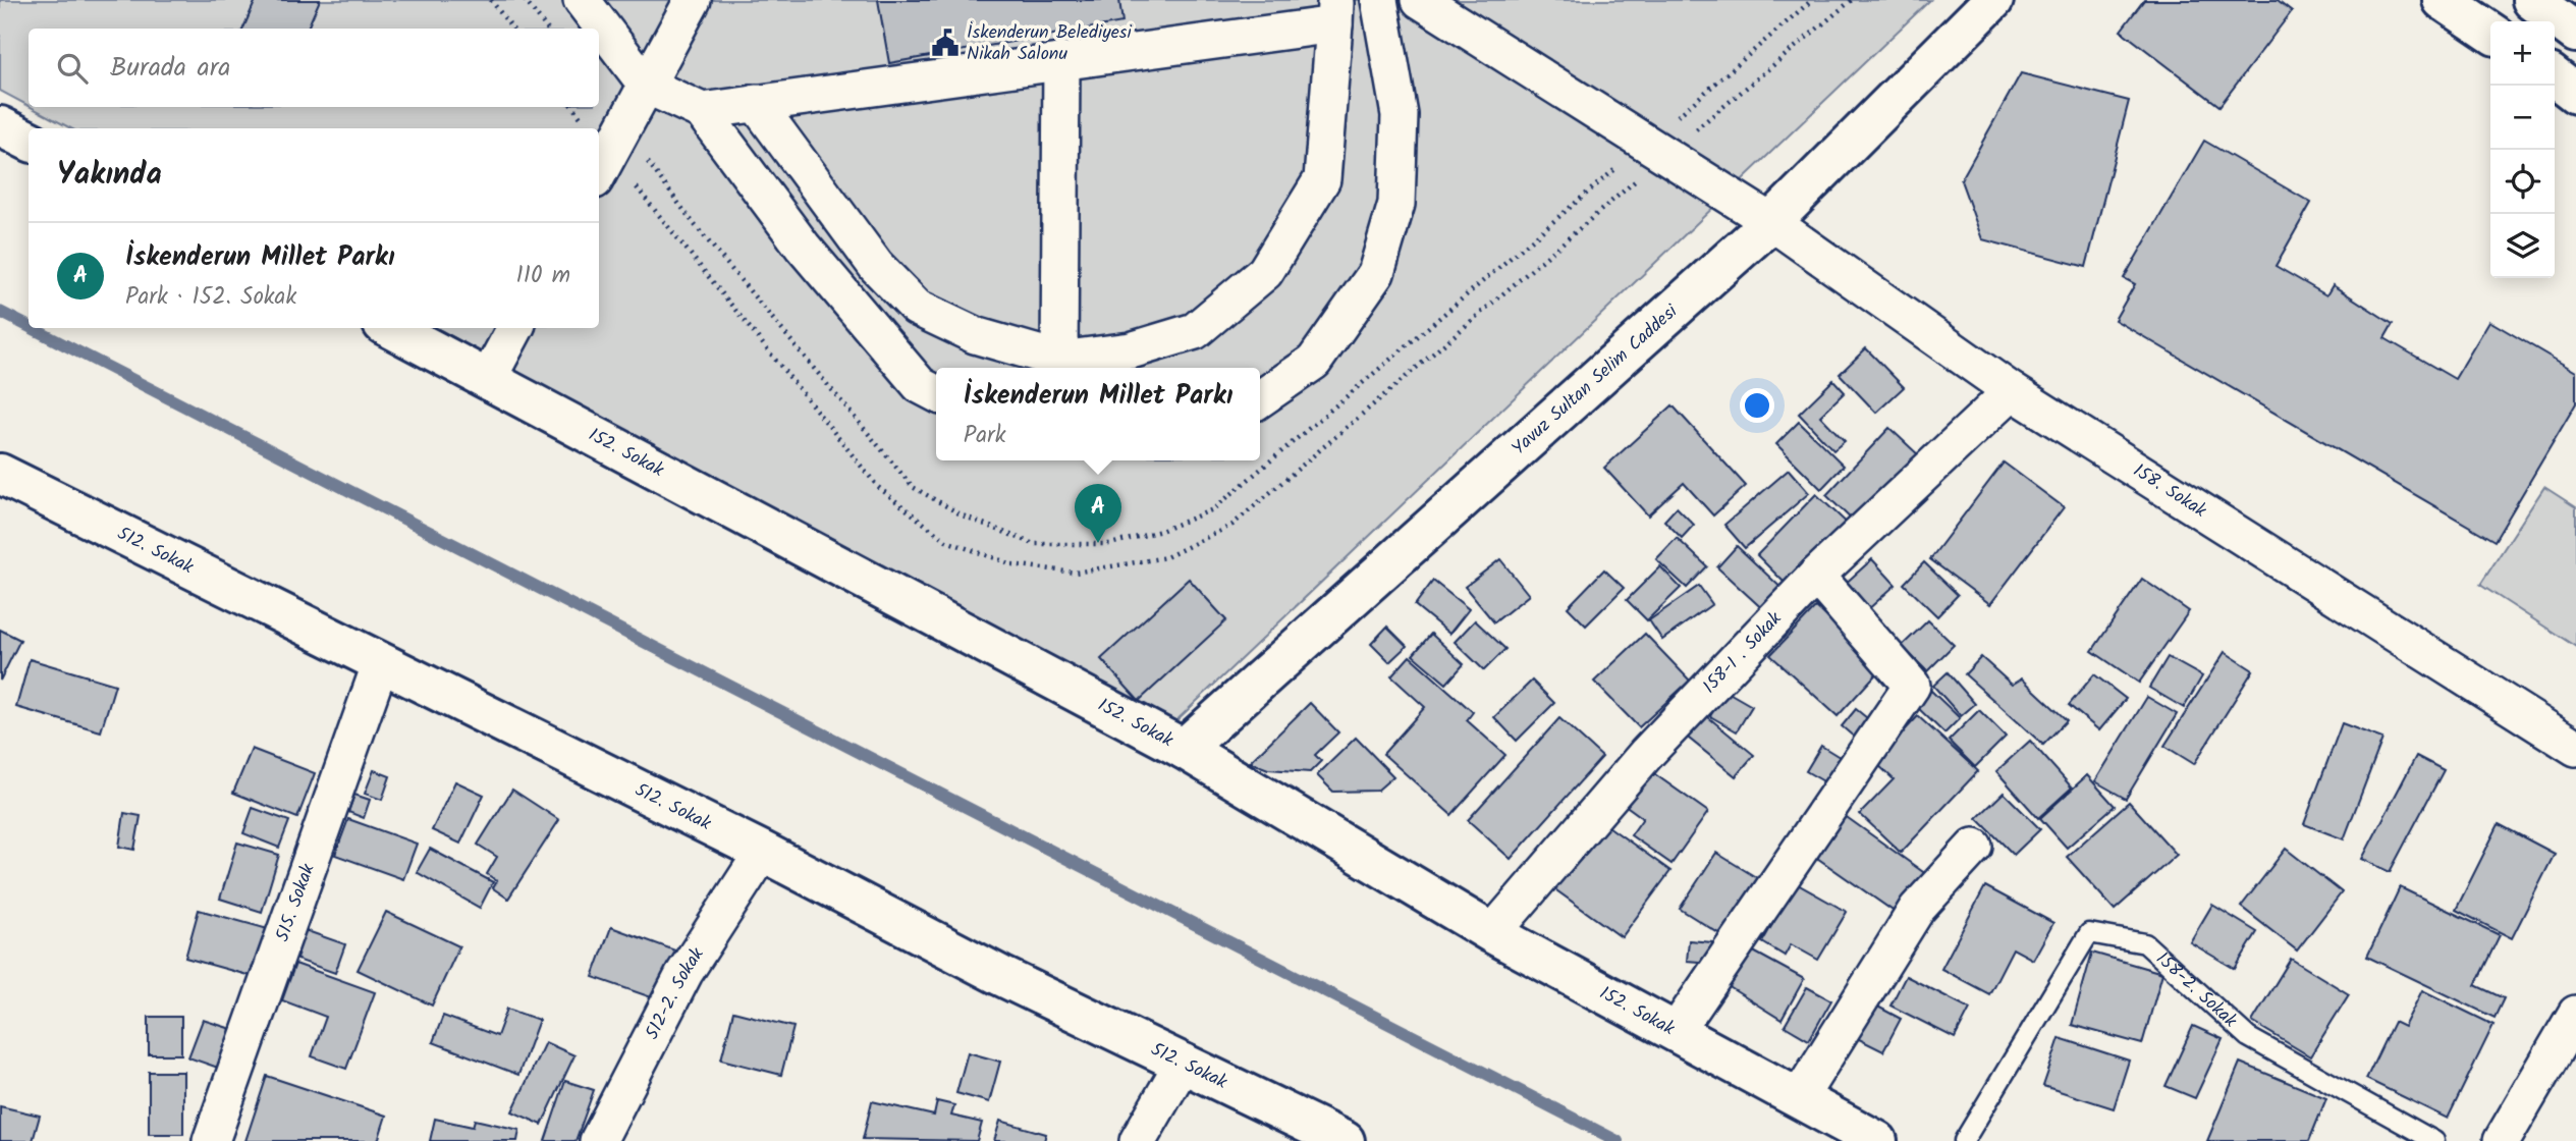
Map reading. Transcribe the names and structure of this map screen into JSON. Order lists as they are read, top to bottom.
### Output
{
  "streets": {
    "street": [
      "Yavuz Sultan Selim Caddesi",
      "152. Sokak",
      "158. Sokak",
      "512. Sokak",
      "158-1 . Sokak",
      "515. Sokak",
      "512-2. Sokak"
    ],
    "lane": ["158-2. Sokak"]
  },
  "crossings": [
    ["Yavuz Sultan Selim Caddesi", "152. Sokak"],
    ["Yavuz Sultan Selim Caddesi", "158. Sokak"],
    ["152. Sokak", "158-1 . Sokak"],
    ["158. Sokak", "158-1 . Sokak"],
    ["512. Sokak", "515. Sokak"],
    ["512. Sokak", "512-2. Sokak"]
  ],
  "places": {
    "public building": ["İskenderun Belediyesi Nikah Salonu"]
  },
  "page": {
    "map_buttons": ["+", "−"],
    "search": "Burada ara",
    "heading": "Yakında",
    "list": [
      {
        "mark": "A",
        "name": "İskenderun Millet Parkı",
        "note": "Park · 152. Sokak",
        "value": "110 m"
      }
    ],
    "popup": ["İskenderun Millet Parkı", "Park"],
    "pins": "A"
  }
}
